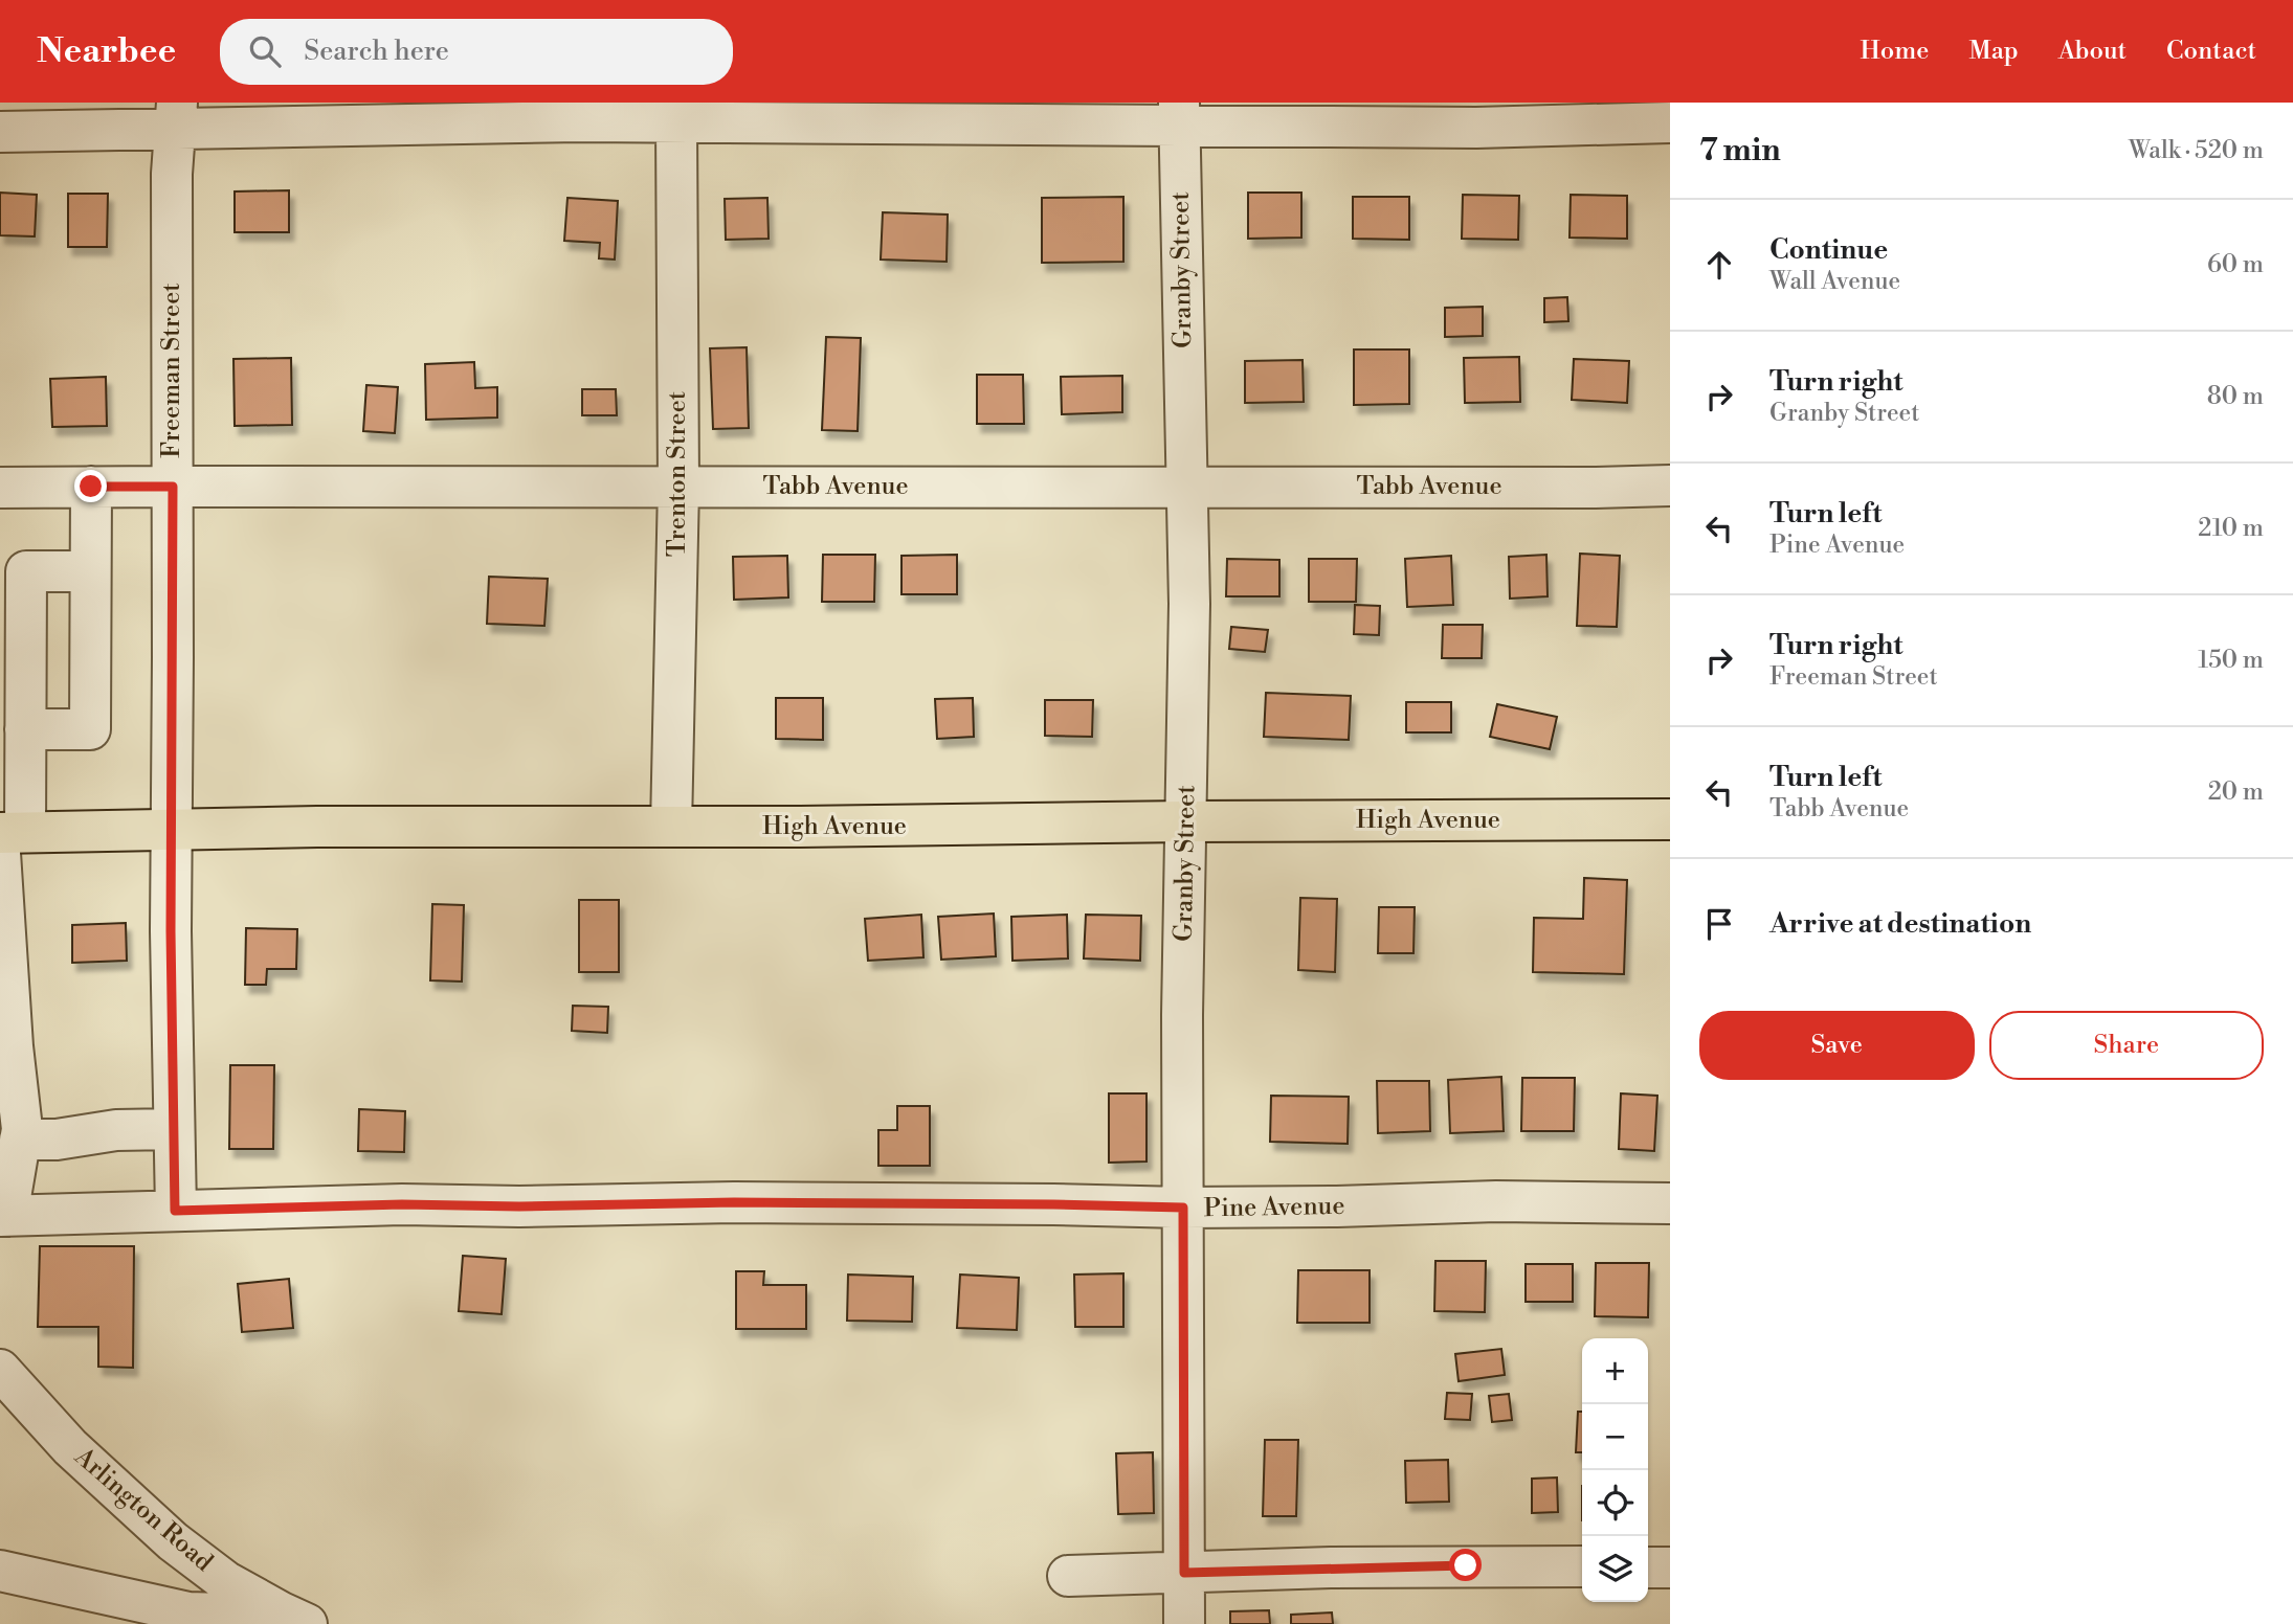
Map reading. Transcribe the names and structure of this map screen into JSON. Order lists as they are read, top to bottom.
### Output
{
  "streets": {
    "main road": ["High Avenue"],
    "street": [
      "Granby Street",
      "Freeman Street",
      "Trenton Street",
      "Tabb Avenue",
      "Pine Avenue",
      "Arlington Road"
    ]
  },
  "crossings": [
    ["Granby Street", "Tabb Avenue"],
    ["Granby Street", "High Avenue"],
    ["Granby Street", "Pine Avenue"],
    ["Freeman Street", "Tabb Avenue"],
    ["Freeman Street", "High Avenue"],
    ["Freeman Street", "Pine Avenue"],
    ["Trenton Street", "Tabb Avenue"],
    ["Trenton Street", "High Avenue"]
  ],
  "page": {
    "header": "Nearbee",
    "search": "Search here",
    "nav": [
      "Home",
      "Map",
      "About",
      "Contact"
    ],
    "heading": ["7 min", "Walk · 520 m"],
    "list": [
      ["Continue", "Wall Avenue", "60 m"],
      ["Turn right", "Granby Street", "80 m"],
      ["Turn left", "Pine Avenue", "210 m"],
      ["Turn right", "Freeman Street", "150 m"],
      ["Turn left", "Tabb Avenue", "20 m"],
      "Arrive at destination"
    ],
    "buttons": ["Save", "Share"],
    "map_buttons": ["+", "−"]
  }
}
